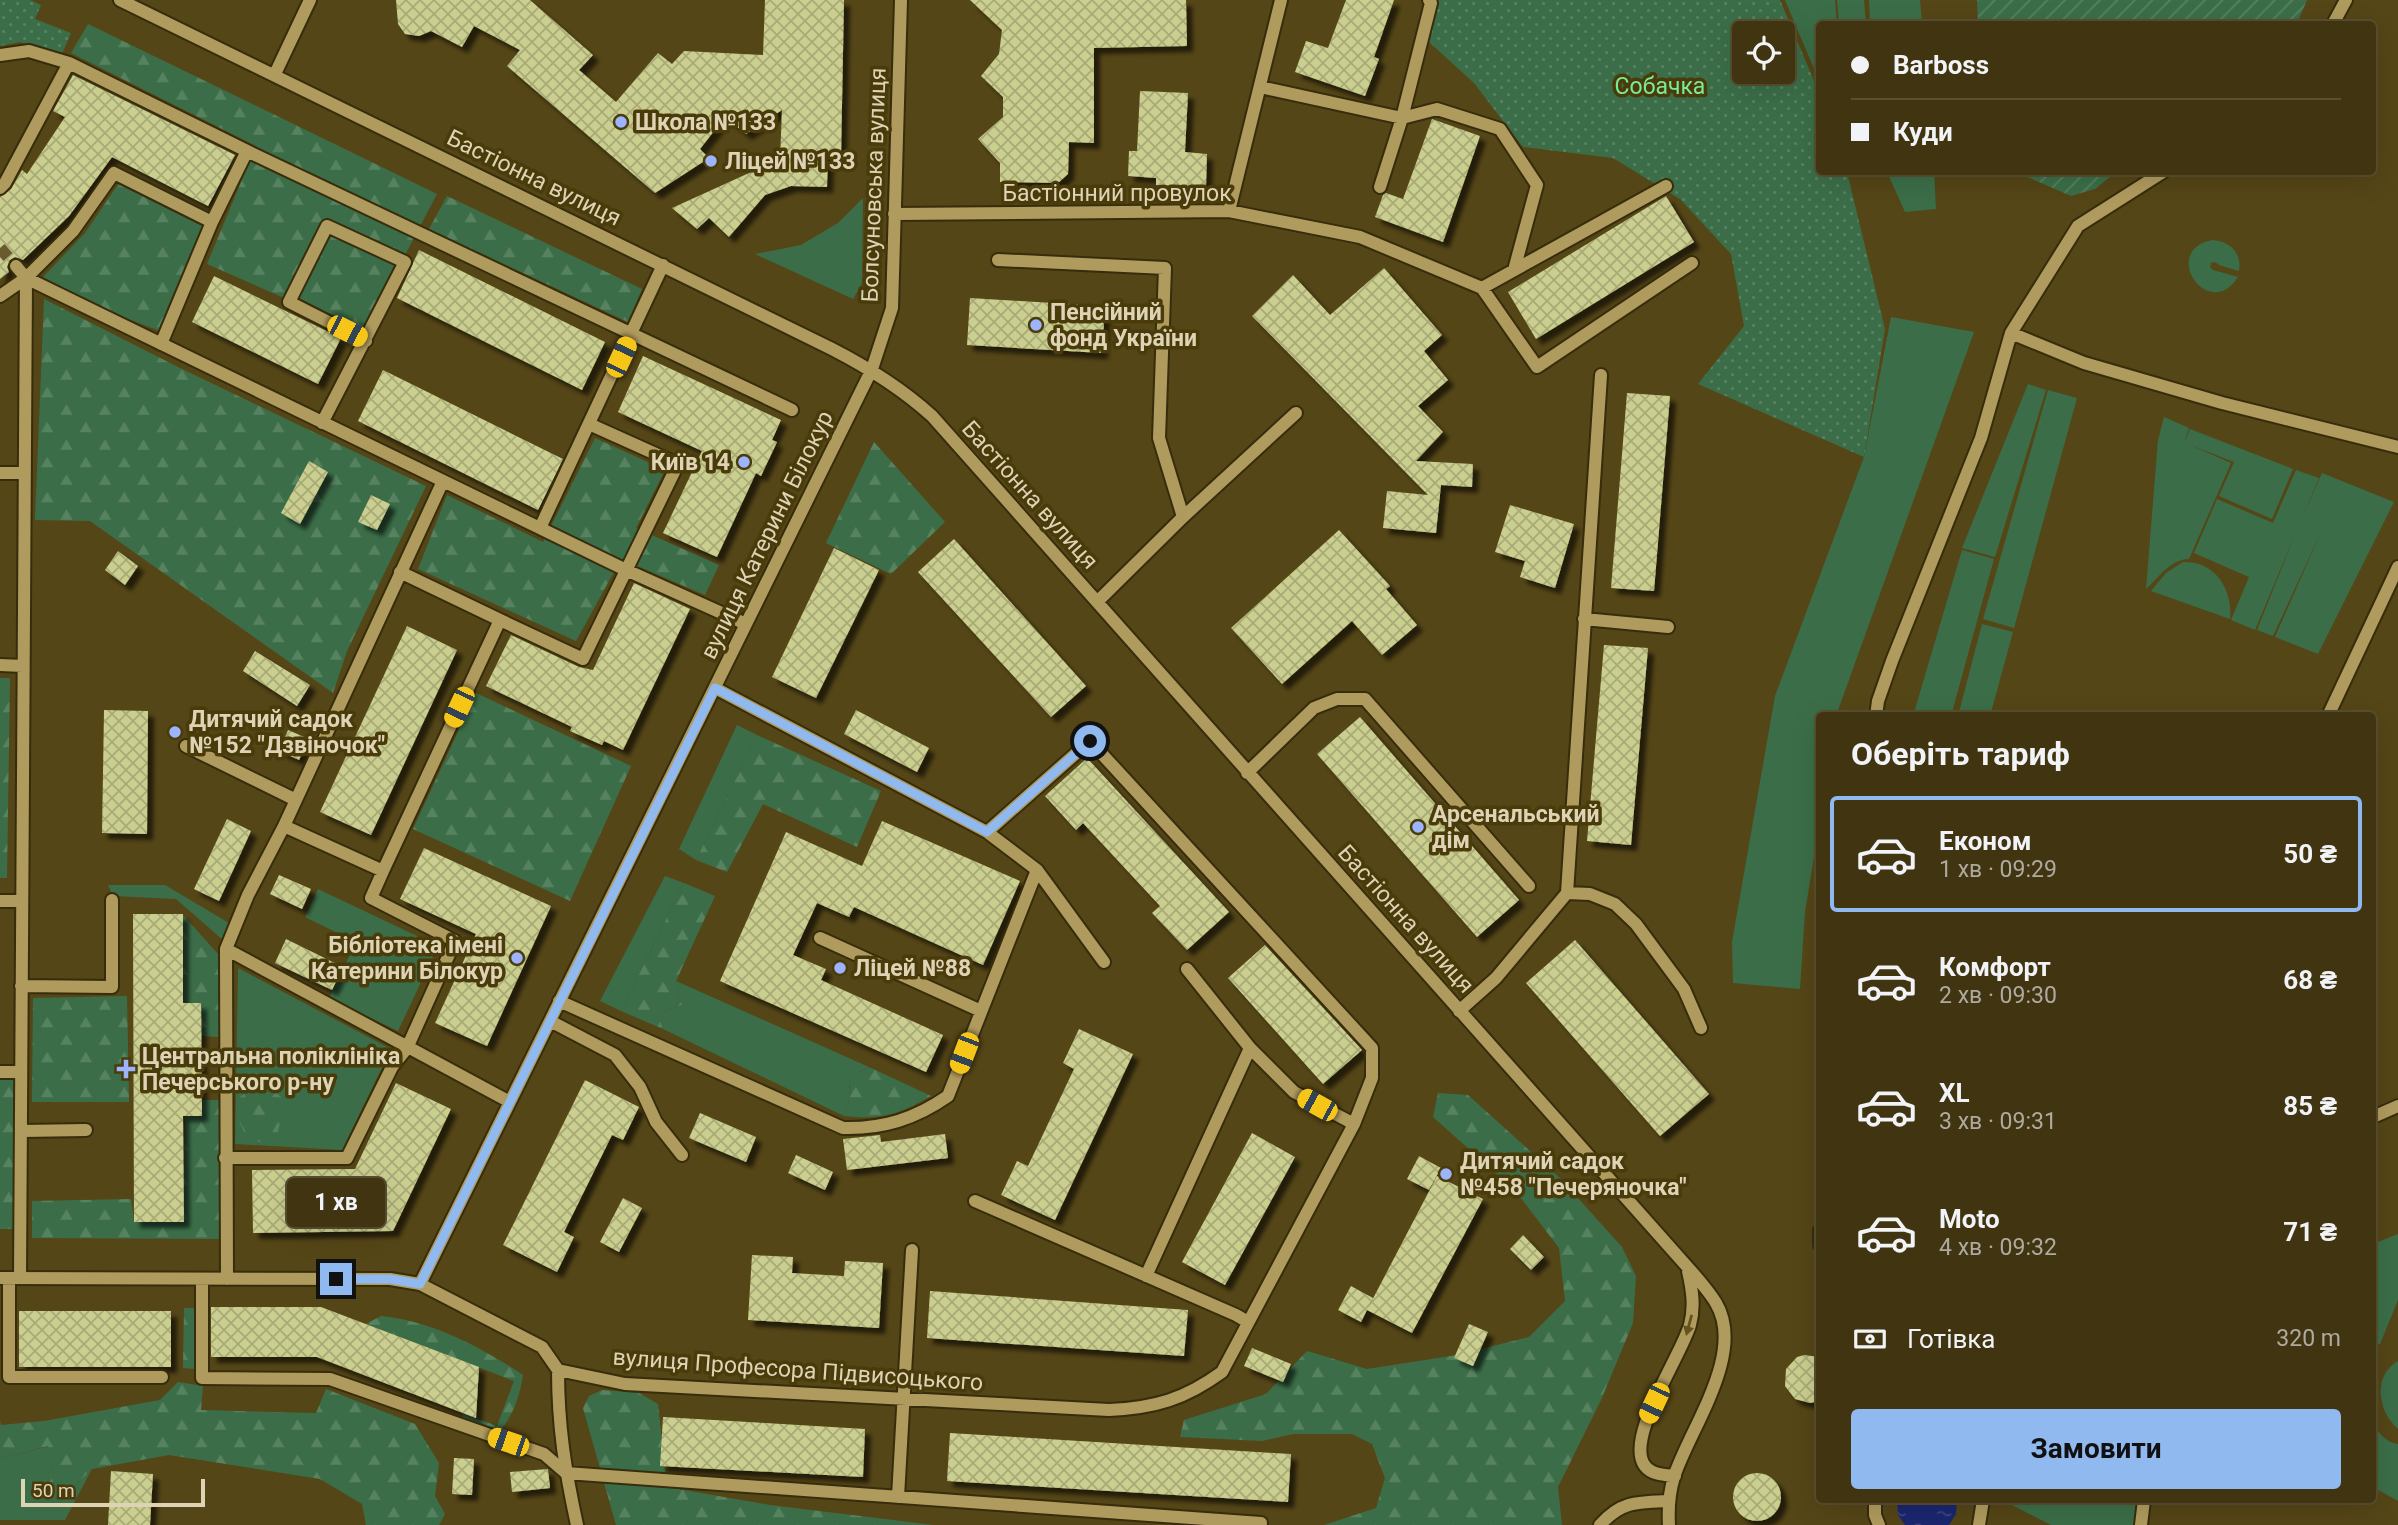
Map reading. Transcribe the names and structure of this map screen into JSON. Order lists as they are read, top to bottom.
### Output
{
  "streets": {
    "street": [
      "Бастіонна вулиця",
      "Болсуновська вулиця",
      "Бастіонний провулок",
      "вулиця Катерини Білокур",
      "вулиця Професора Підвисоцького"
    ]
  },
  "crossings": [
    ["Бастіонна вулиця", "Болсуновська вулиця"],
    ["Бастіонна вулиця", "вулиця Катерини Білокур"],
    ["Болсуновська вулиця", "Бастіонний провулок"],
    ["Болсуновська вулиця", "вулиця Катерини Білокур"]
  ],
  "parks": ["Собачка"],
  "places": {
    "other": [
      "Школа №133",
      "Ліцей №133",
      "Пенсійний фонд України",
      "Київ 14",
      "Дитячий садок №152 \"Дзвіночок\"",
      "Арсенальський дім",
      "Бібліотека імені Катерини Білокур",
      "Ліцей №88",
      "Дитячий садок №458 \"Печеряночка\""
    ],
    "health": ["Центральна поліклініка Печерського р-ну"]
  },
  "scale_bar": "50 m",
  "page": {
    "banner": ["Barboss", "Куди"],
    "heading": "Оберіть тариф",
    "list": [
      {
        "name": "Економ",
        "note": "1 хв · 09:29",
        "value": "50 ₴"
      },
      {
        "name": "Комфорт",
        "note": "2 хв · 09:30",
        "value": "68 ₴"
      },
      {
        "name": "XL",
        "note": "3 хв · 09:31",
        "value": "85 ₴"
      },
      {
        "name": "Moto",
        "note": "4 хв · 09:32",
        "value": "71 ₴"
      }
    ],
    "bubble": "1 хв",
    "pay": ["Готівка", "320 m"],
    "buttons": "Замовити",
    "scale": "50 m"
  }
}
